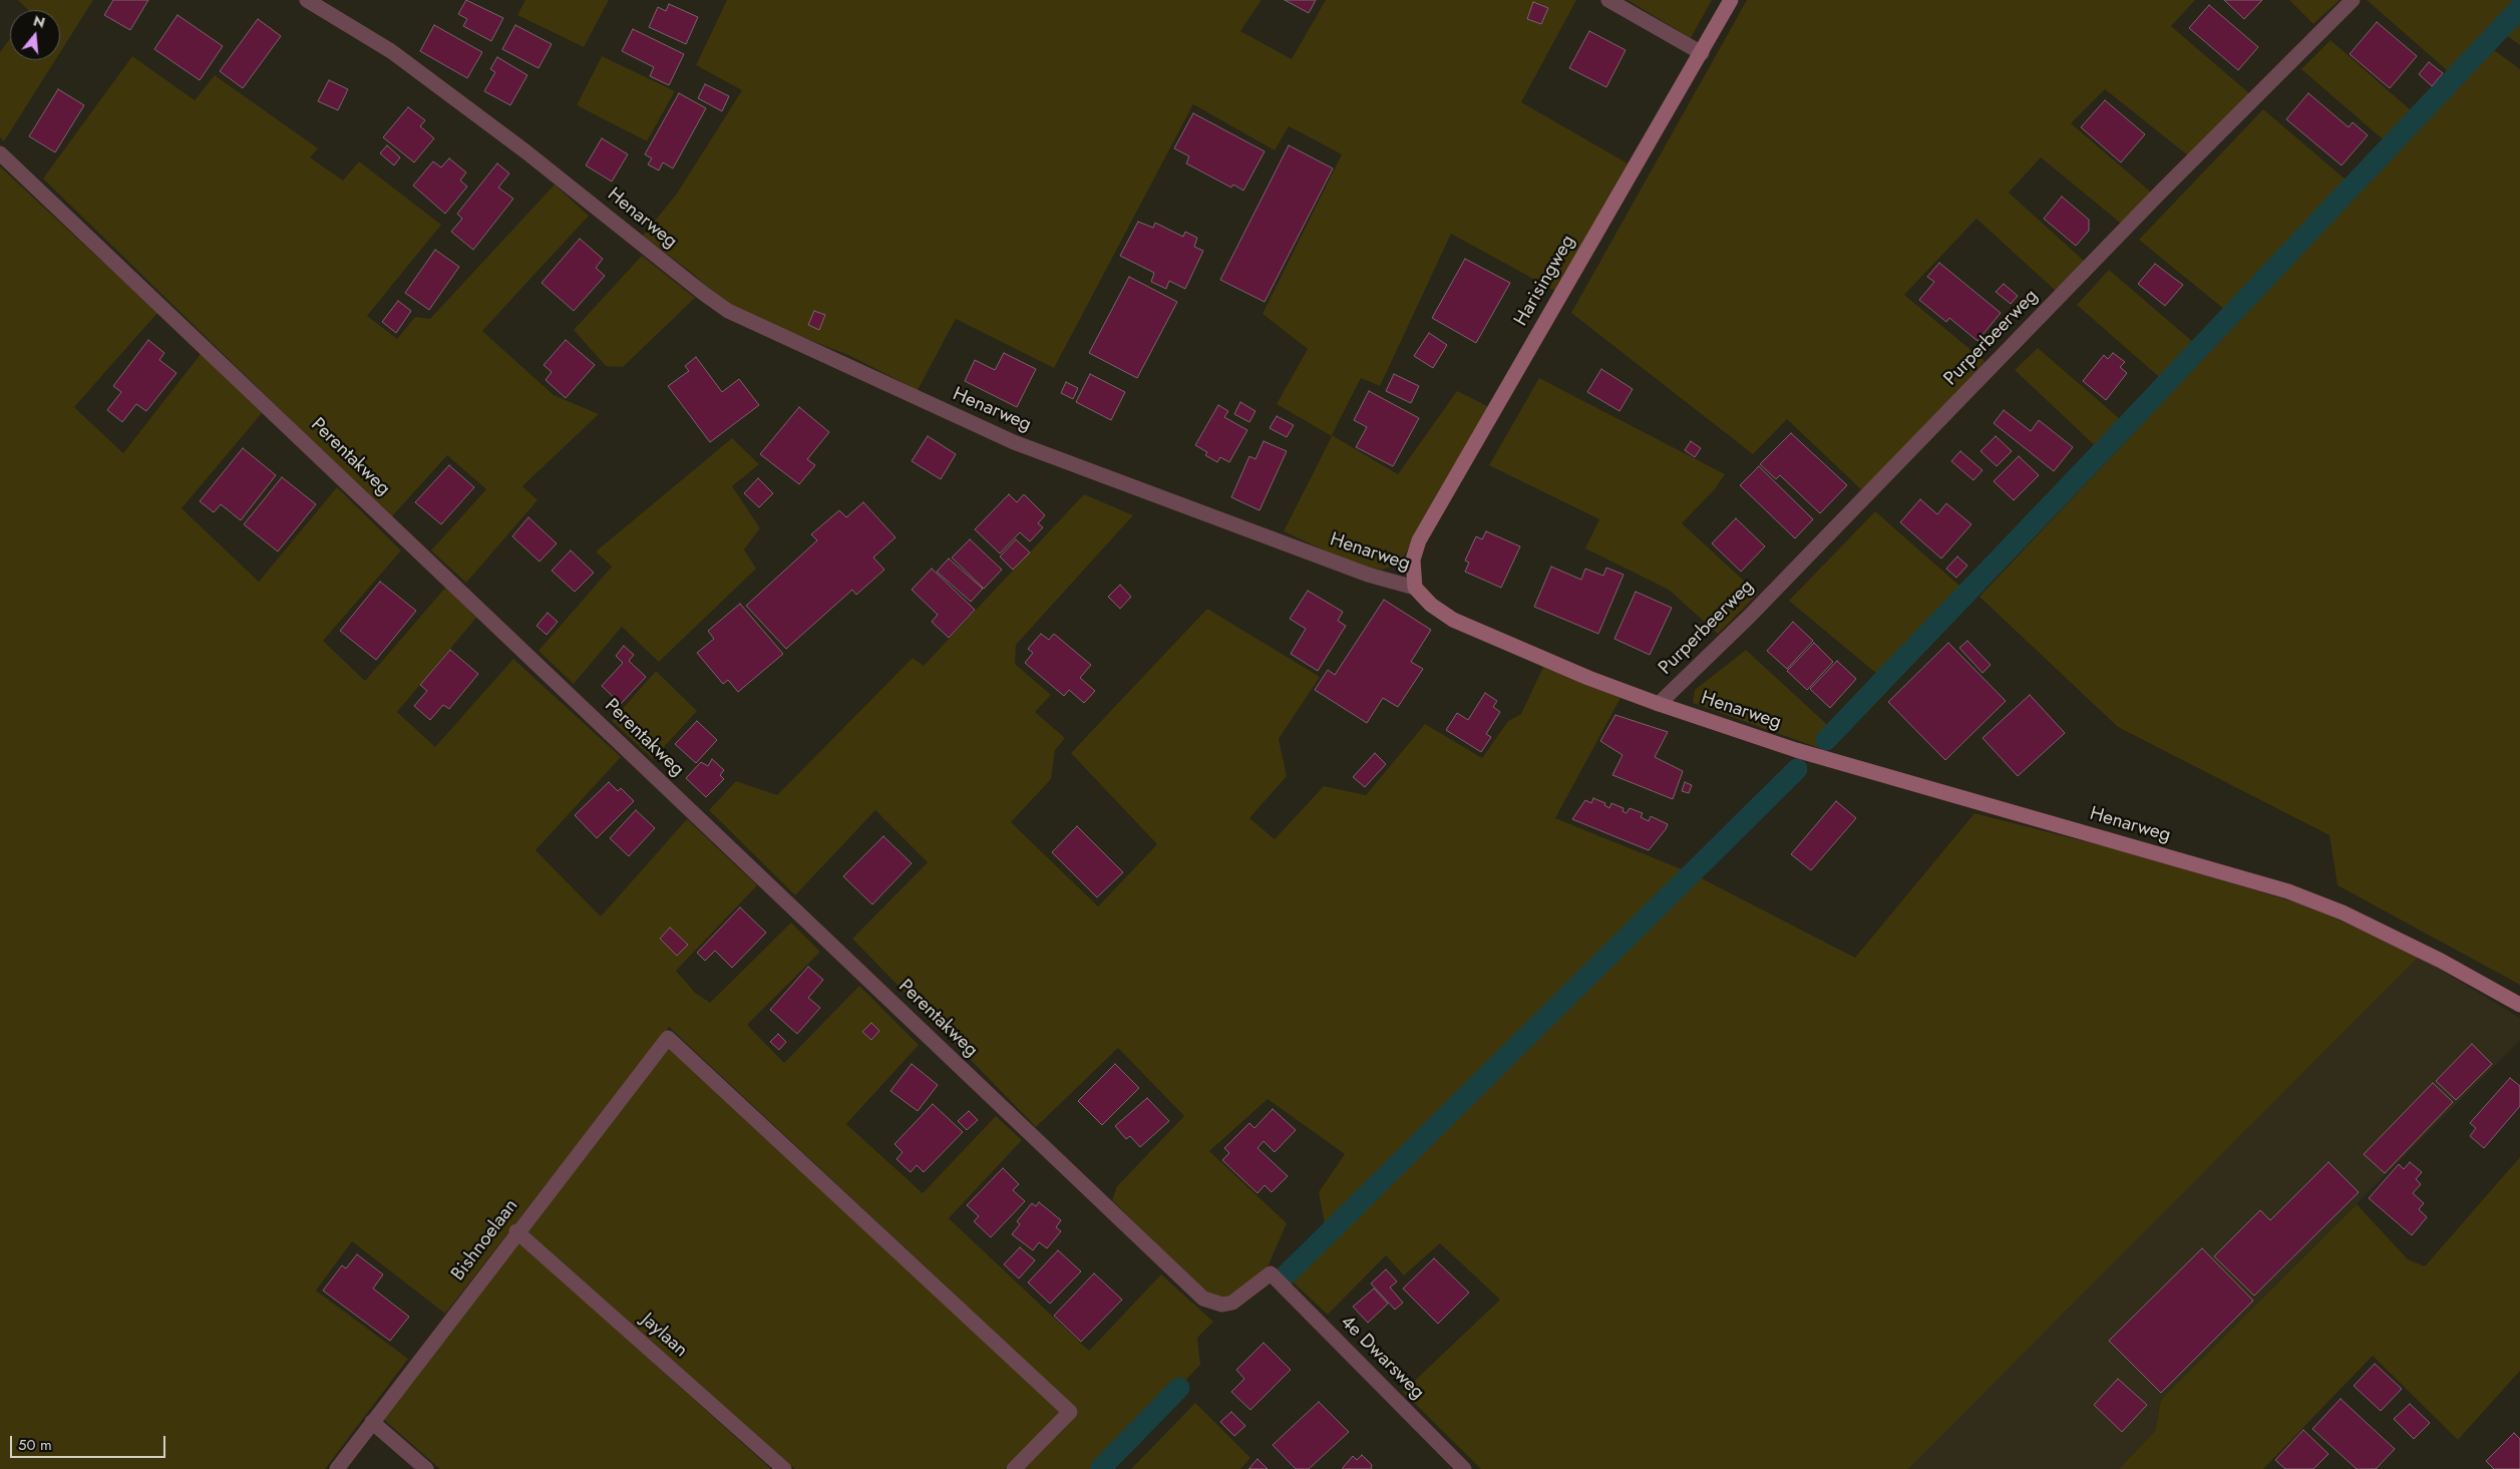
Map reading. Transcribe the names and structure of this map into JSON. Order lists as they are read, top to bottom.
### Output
{
  "streets": {
    "street": [
      "Henarweg",
      "Harisingweg",
      "Purperbeerweg",
      "Perentakweg",
      "Bishnoelaan",
      "Jaylaan",
      "4e Dwarsweg"
    ]
  },
  "crossings": [
    ["Henarweg", "Harisingweg"],
    ["Henarweg", "Purperbeerweg"],
    ["Perentakweg", "4e Dwarsweg"],
    ["Bishnoelaan", "Jaylaan"]
  ],
  "scale_bar": "50 m",
  "north": "top"
}
